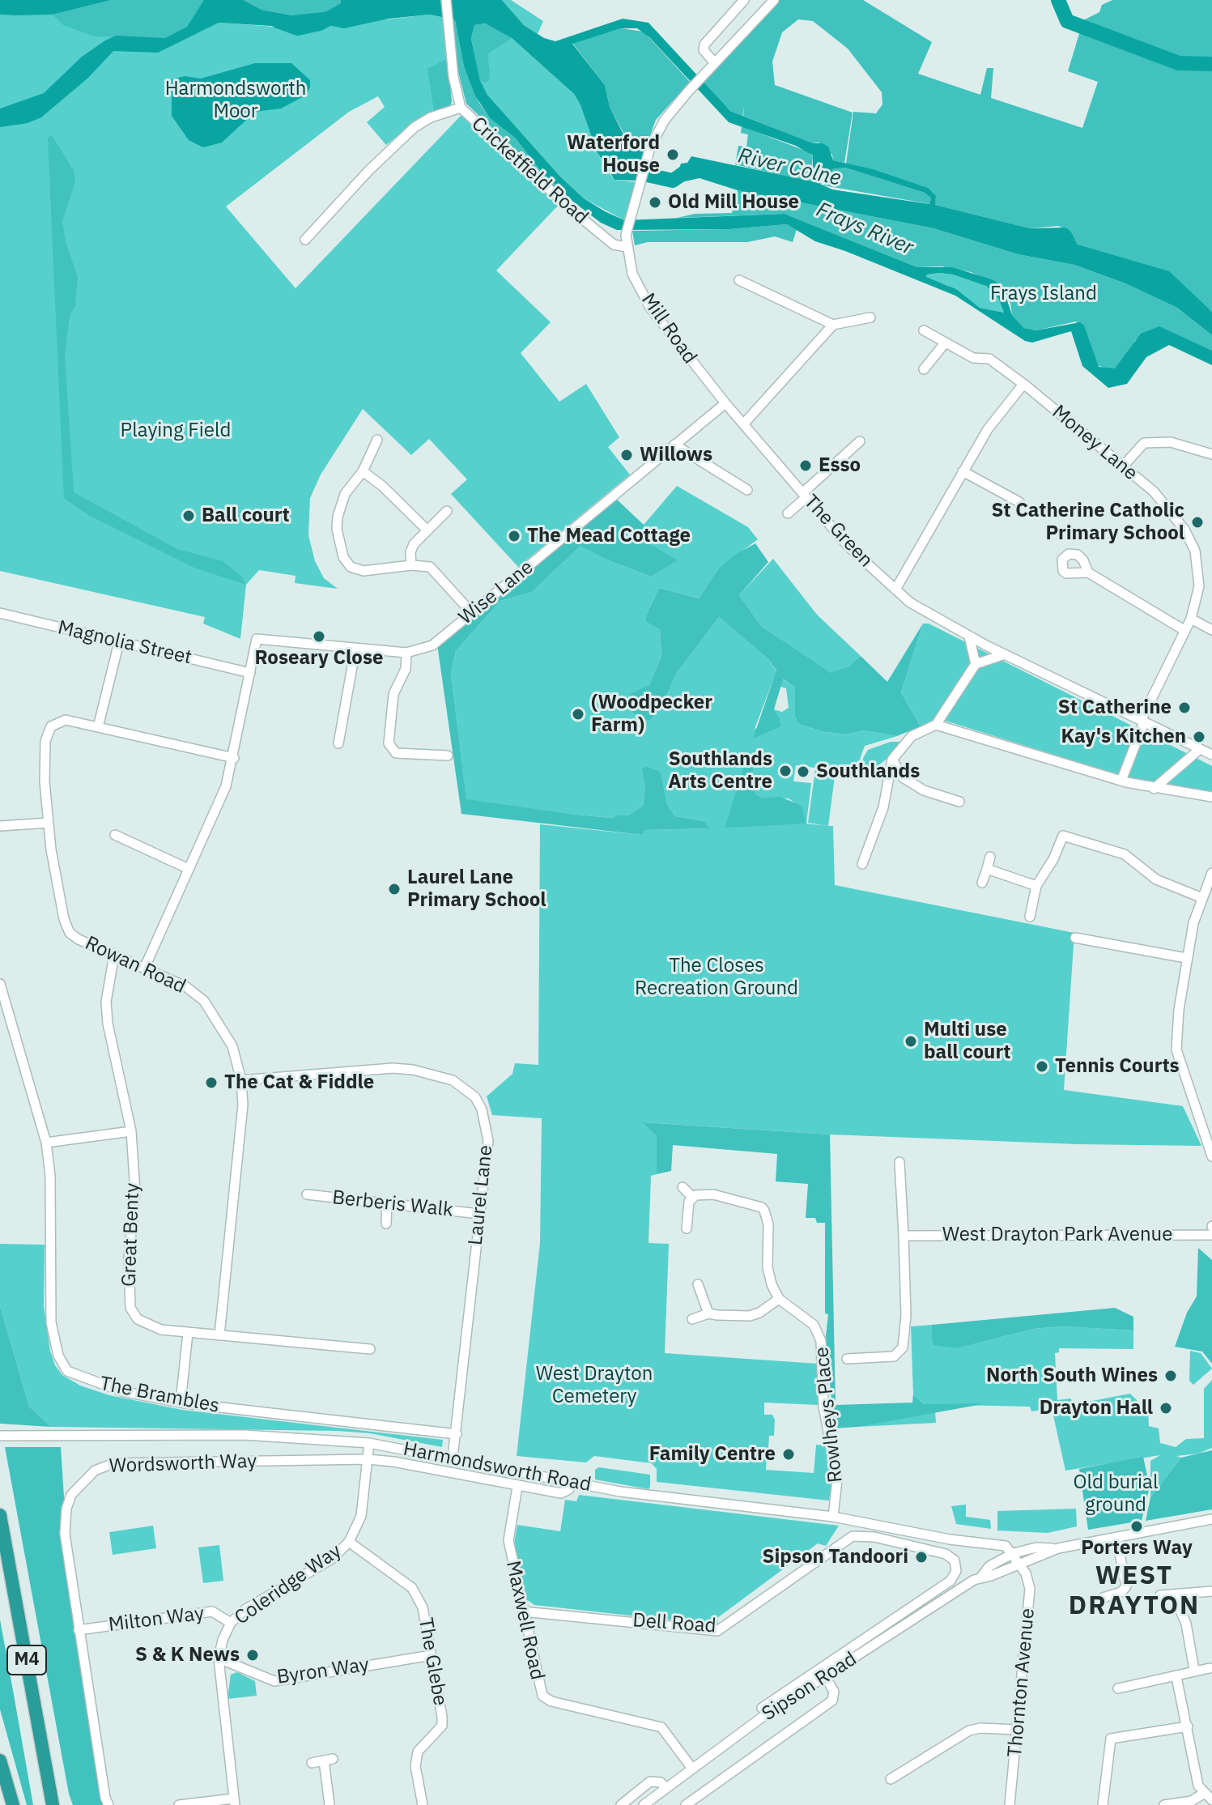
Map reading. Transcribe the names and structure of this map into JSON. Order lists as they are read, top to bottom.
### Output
{
  "streets": {
    "highway": ["M4"],
    "street": [
      "Cricketfield Road",
      "Mill Road",
      "Money Lane",
      "The Green",
      "Wise Lane",
      "Magnolia Street",
      "Rowan Road",
      "Laurel Lane",
      "Berberis Walk",
      "Great Benty",
      "West Drayton Park Avenue",
      "The Brambles",
      "Rowlheys Place",
      "Wordsworth Way",
      "Harmondsworth Road",
      "Coleridge Way",
      "Milton Way",
      "Maxwell Road",
      "Dell Road",
      "The Glebe",
      "Byron Way",
      "Thornton Avenue",
      "Sipson Road"
    ]
  },
  "crossings": [
    ["Cricketfield Road", "Mill Road"],
    ["Mill Road", "The Green"],
    ["Mill Road", "Wise Lane"],
    ["Money Lane", "The Green"],
    ["The Green", "Wise Lane"],
    ["Wise Lane", "Magnolia Street"],
    ["Rowan Road", "Laurel Lane"],
    ["Rowan Road", "Great Benty"],
    ["Laurel Lane", "Berberis Walk"],
    ["Laurel Lane", "The Brambles"],
    ["Laurel Lane", "Harmondsworth Road"],
    ["Rowlheys Place", "Harmondsworth Road"],
    ["Wordsworth Way", "Harmondsworth Road"],
    ["Wordsworth Way", "Coleridge Way"],
    ["Wordsworth Way", "Milton Way"],
    ["Wordsworth Way", "Maxwell Road"],
    ["Harmondsworth Road", "Coleridge Way"],
    ["Harmondsworth Road", "Thornton Avenue"],
    ["Harmondsworth Road", "Sipson Road"],
    ["Coleridge Way", "Milton Way"],
    ["Coleridge Way", "The Glebe"],
    ["Coleridge Way", "Byron Way"],
    ["Maxwell Road", "Dell Road"],
    ["Maxwell Road", "Sipson Road"],
    ["The Glebe", "Byron Way"],
    ["Thornton Avenue", "Sipson Road"]
  ],
  "districts": ["WEST DRAYTON"],
  "water": ["River Colne", "Frays River"],
  "parks": [
    "Harmondsworth Moor",
    "Frays Island",
    "Playing Field",
    "The Closes Recreation Ground",
    "West Drayton Cemetery",
    "Old burial ground"
  ],
  "places": [
    "Waterford House",
    "Old Mill House",
    "Willows",
    "Esso",
    "Ball court",
    "St Catherine Catholic Primary School",
    "The Mead Cottage",
    "Roseary Close",
    "St Catherine",
    "(Woodpecker Farm)",
    "Kay's Kitchen",
    "Southlands Arts Centre",
    "Southlands",
    "Laurel Lane Primary School",
    "Multi use ball court",
    "Tennis Courts",
    "The Cat & Fiddle",
    "North South Wines",
    "Drayton Hall",
    "Family Centre",
    "Porters Way",
    "Sipson Tandoori",
    "S & K News"
  ]
}
